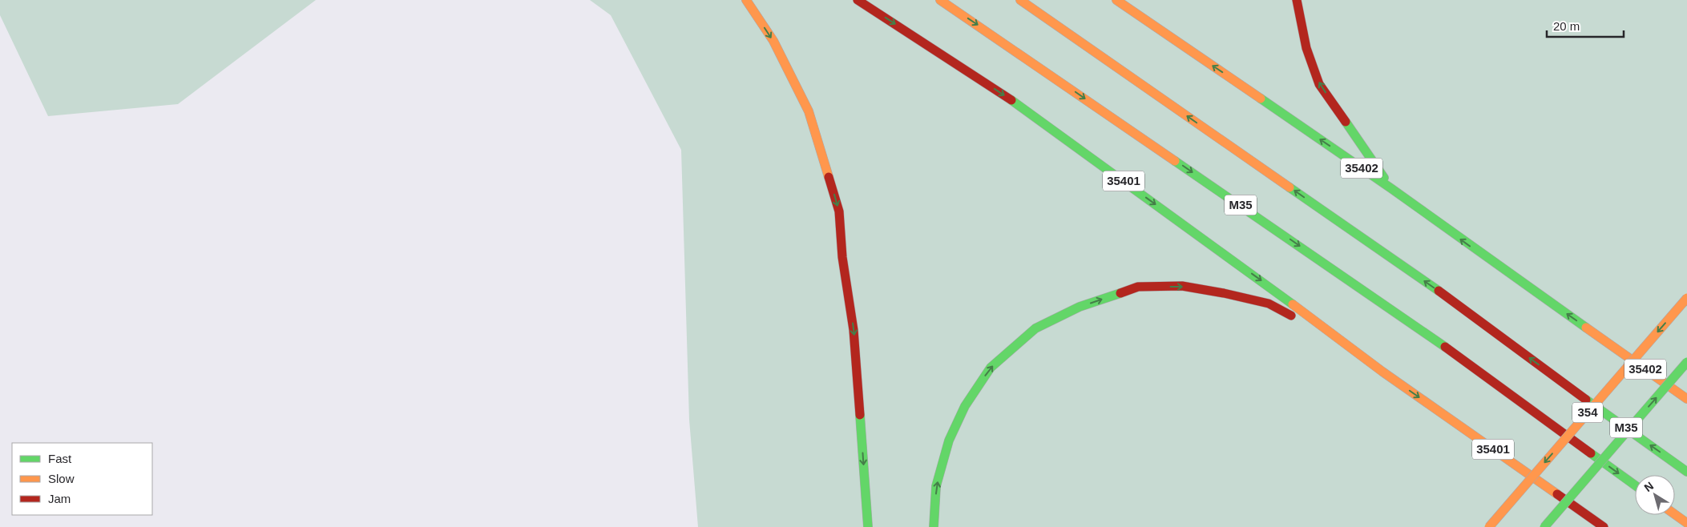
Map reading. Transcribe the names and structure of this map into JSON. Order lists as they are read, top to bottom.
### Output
{
  "streets": {
    "main road": [
      "35402",
      "35401",
      "M35",
      "354"
    ]
  },
  "legend": ["Fast", "Slow", "Jam"],
  "scale_bar": "20 m",
  "north": "top left"
}
